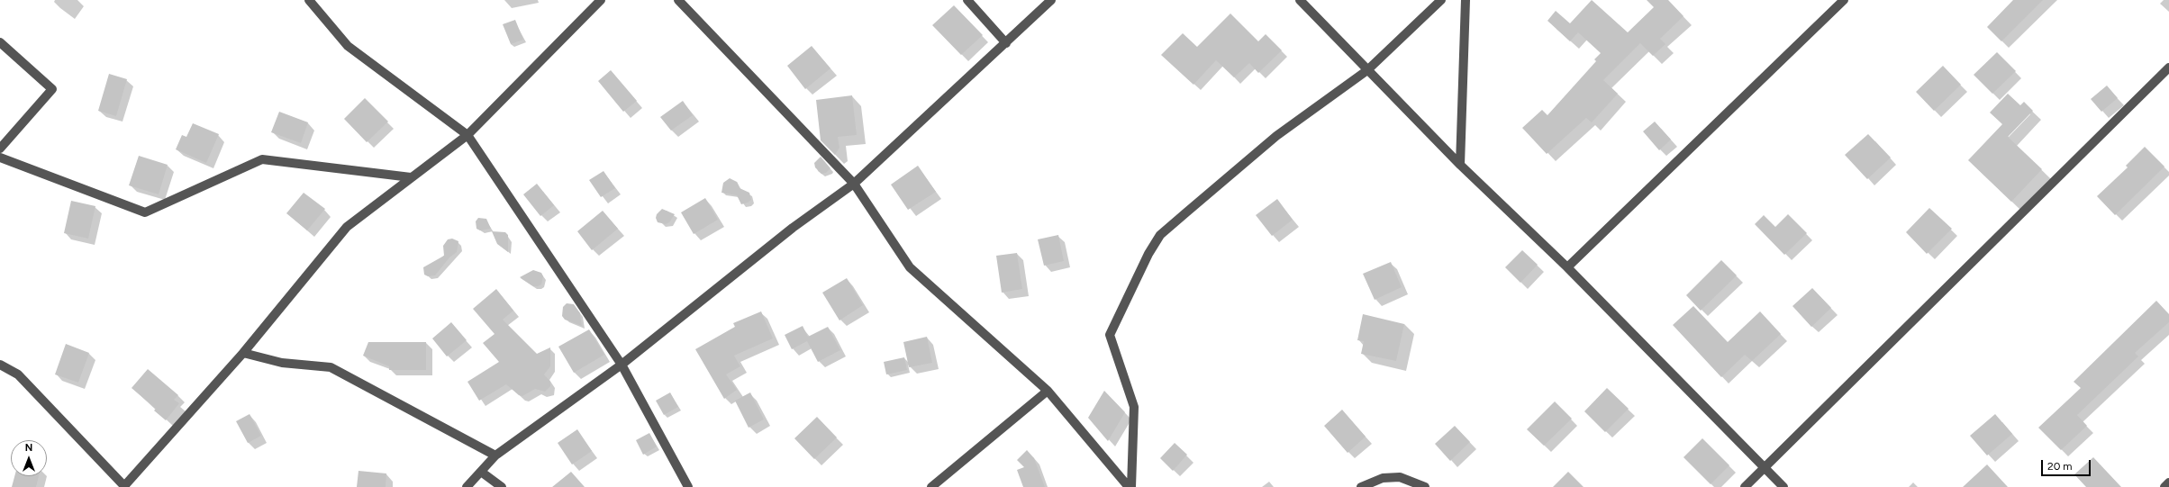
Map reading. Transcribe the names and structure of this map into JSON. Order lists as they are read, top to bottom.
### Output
{
  "scale_bar": "20 m",
  "north": "top"
}
